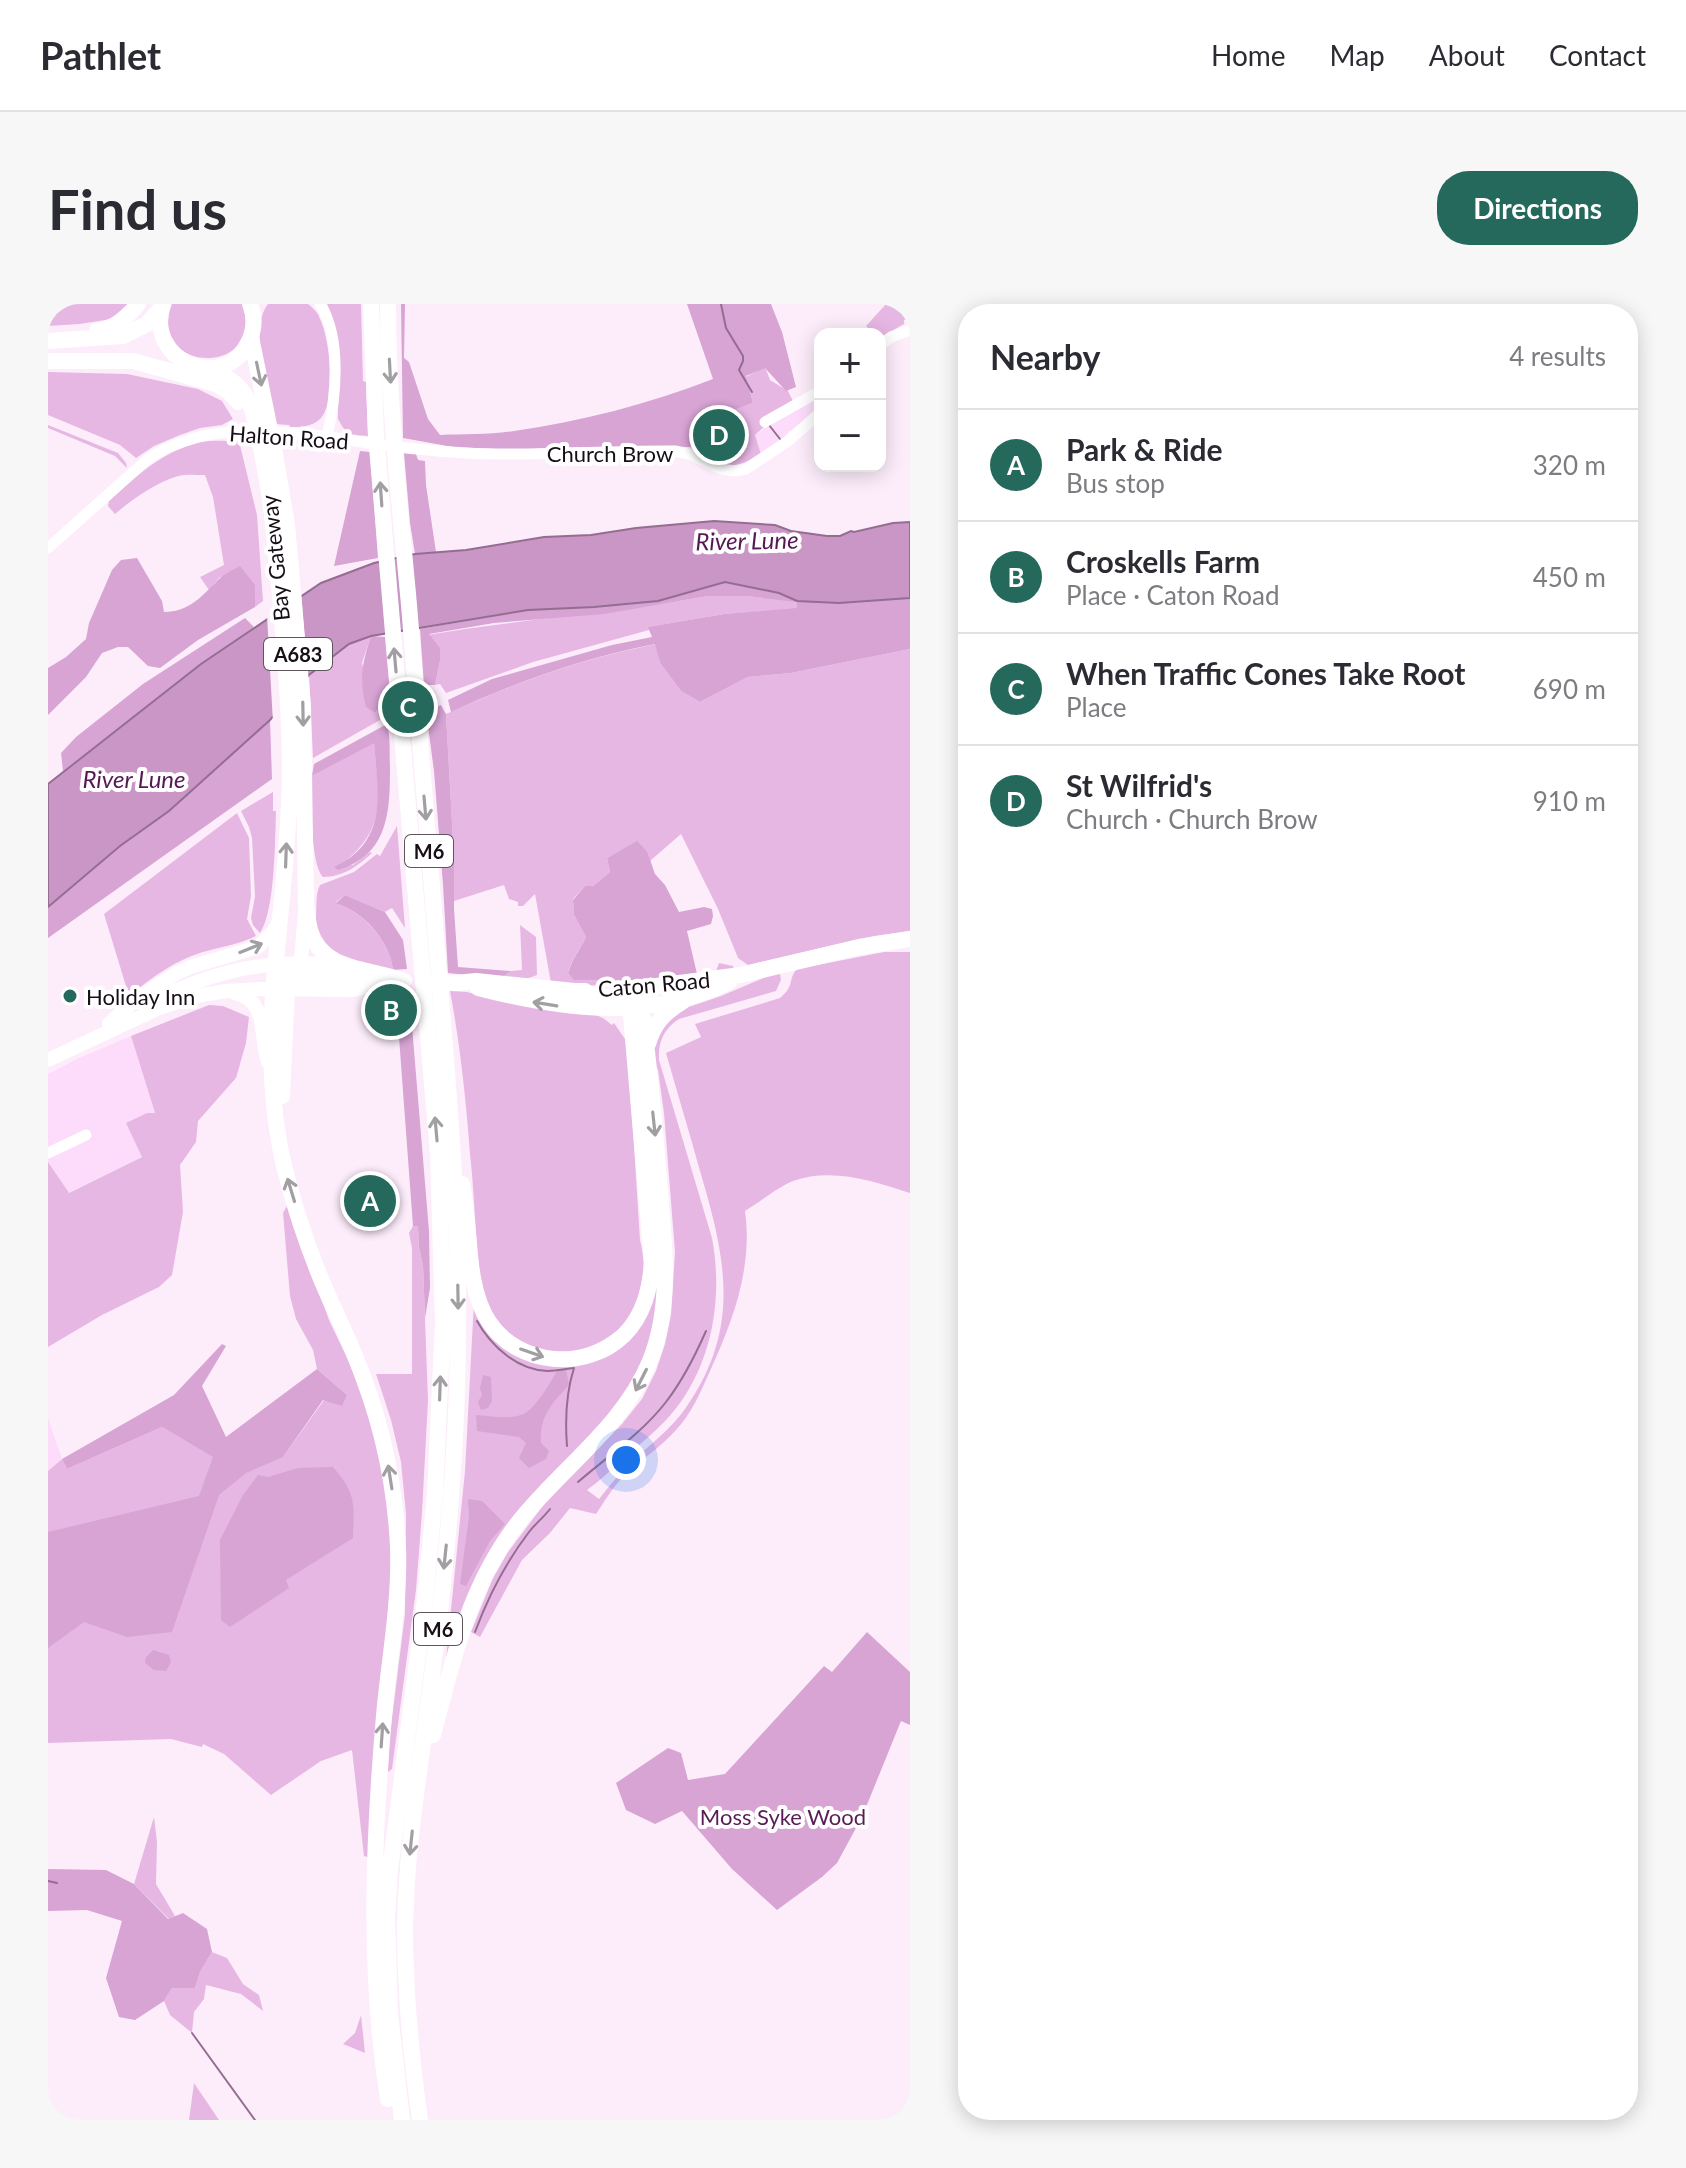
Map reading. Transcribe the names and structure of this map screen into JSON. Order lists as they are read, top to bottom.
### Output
{
  "streets": {
    "highway": [
      "Bay Gateway",
      "A683",
      "M6",
      "Caton Road"
    ],
    "street": ["Halton Road", "Church Brow"]
  },
  "crossings": [
    ["Halton Road", "Church Brow"],
    ["Bay Gateway", "A683"],
    ["Bay Gateway", "Caton Road"],
    ["A683", "Caton Road"]
  ],
  "water": ["River Lune"],
  "parks": ["Moss Syke Wood"],
  "places": ["Holiday Inn"],
  "page": {
    "header": "Pathlet",
    "nav": [
      "Home",
      "Map",
      "About",
      "Contact"
    ],
    "buttons": "Directions",
    "title": "Find us",
    "heading": ["Nearby", "4 results"],
    "map_buttons": ["+", "−"],
    "pins": [
      "D",
      "C",
      "B",
      "A"
    ],
    "list": [
      {
        "mark": "A",
        "name": "Park & Ride",
        "note": "Bus stop",
        "value": "320 m"
      },
      {
        "mark": "B",
        "name": "Croskells Farm",
        "note": "Place · Caton Road",
        "value": "450 m"
      },
      {
        "mark": "C",
        "name": "When Traffic Cones Take Root",
        "note": "Place",
        "value": "690 m"
      },
      {
        "mark": "D",
        "name": "St Wilfrid's",
        "note": "Church · Church Brow",
        "value": "910 m"
      }
    ]
  }
}
